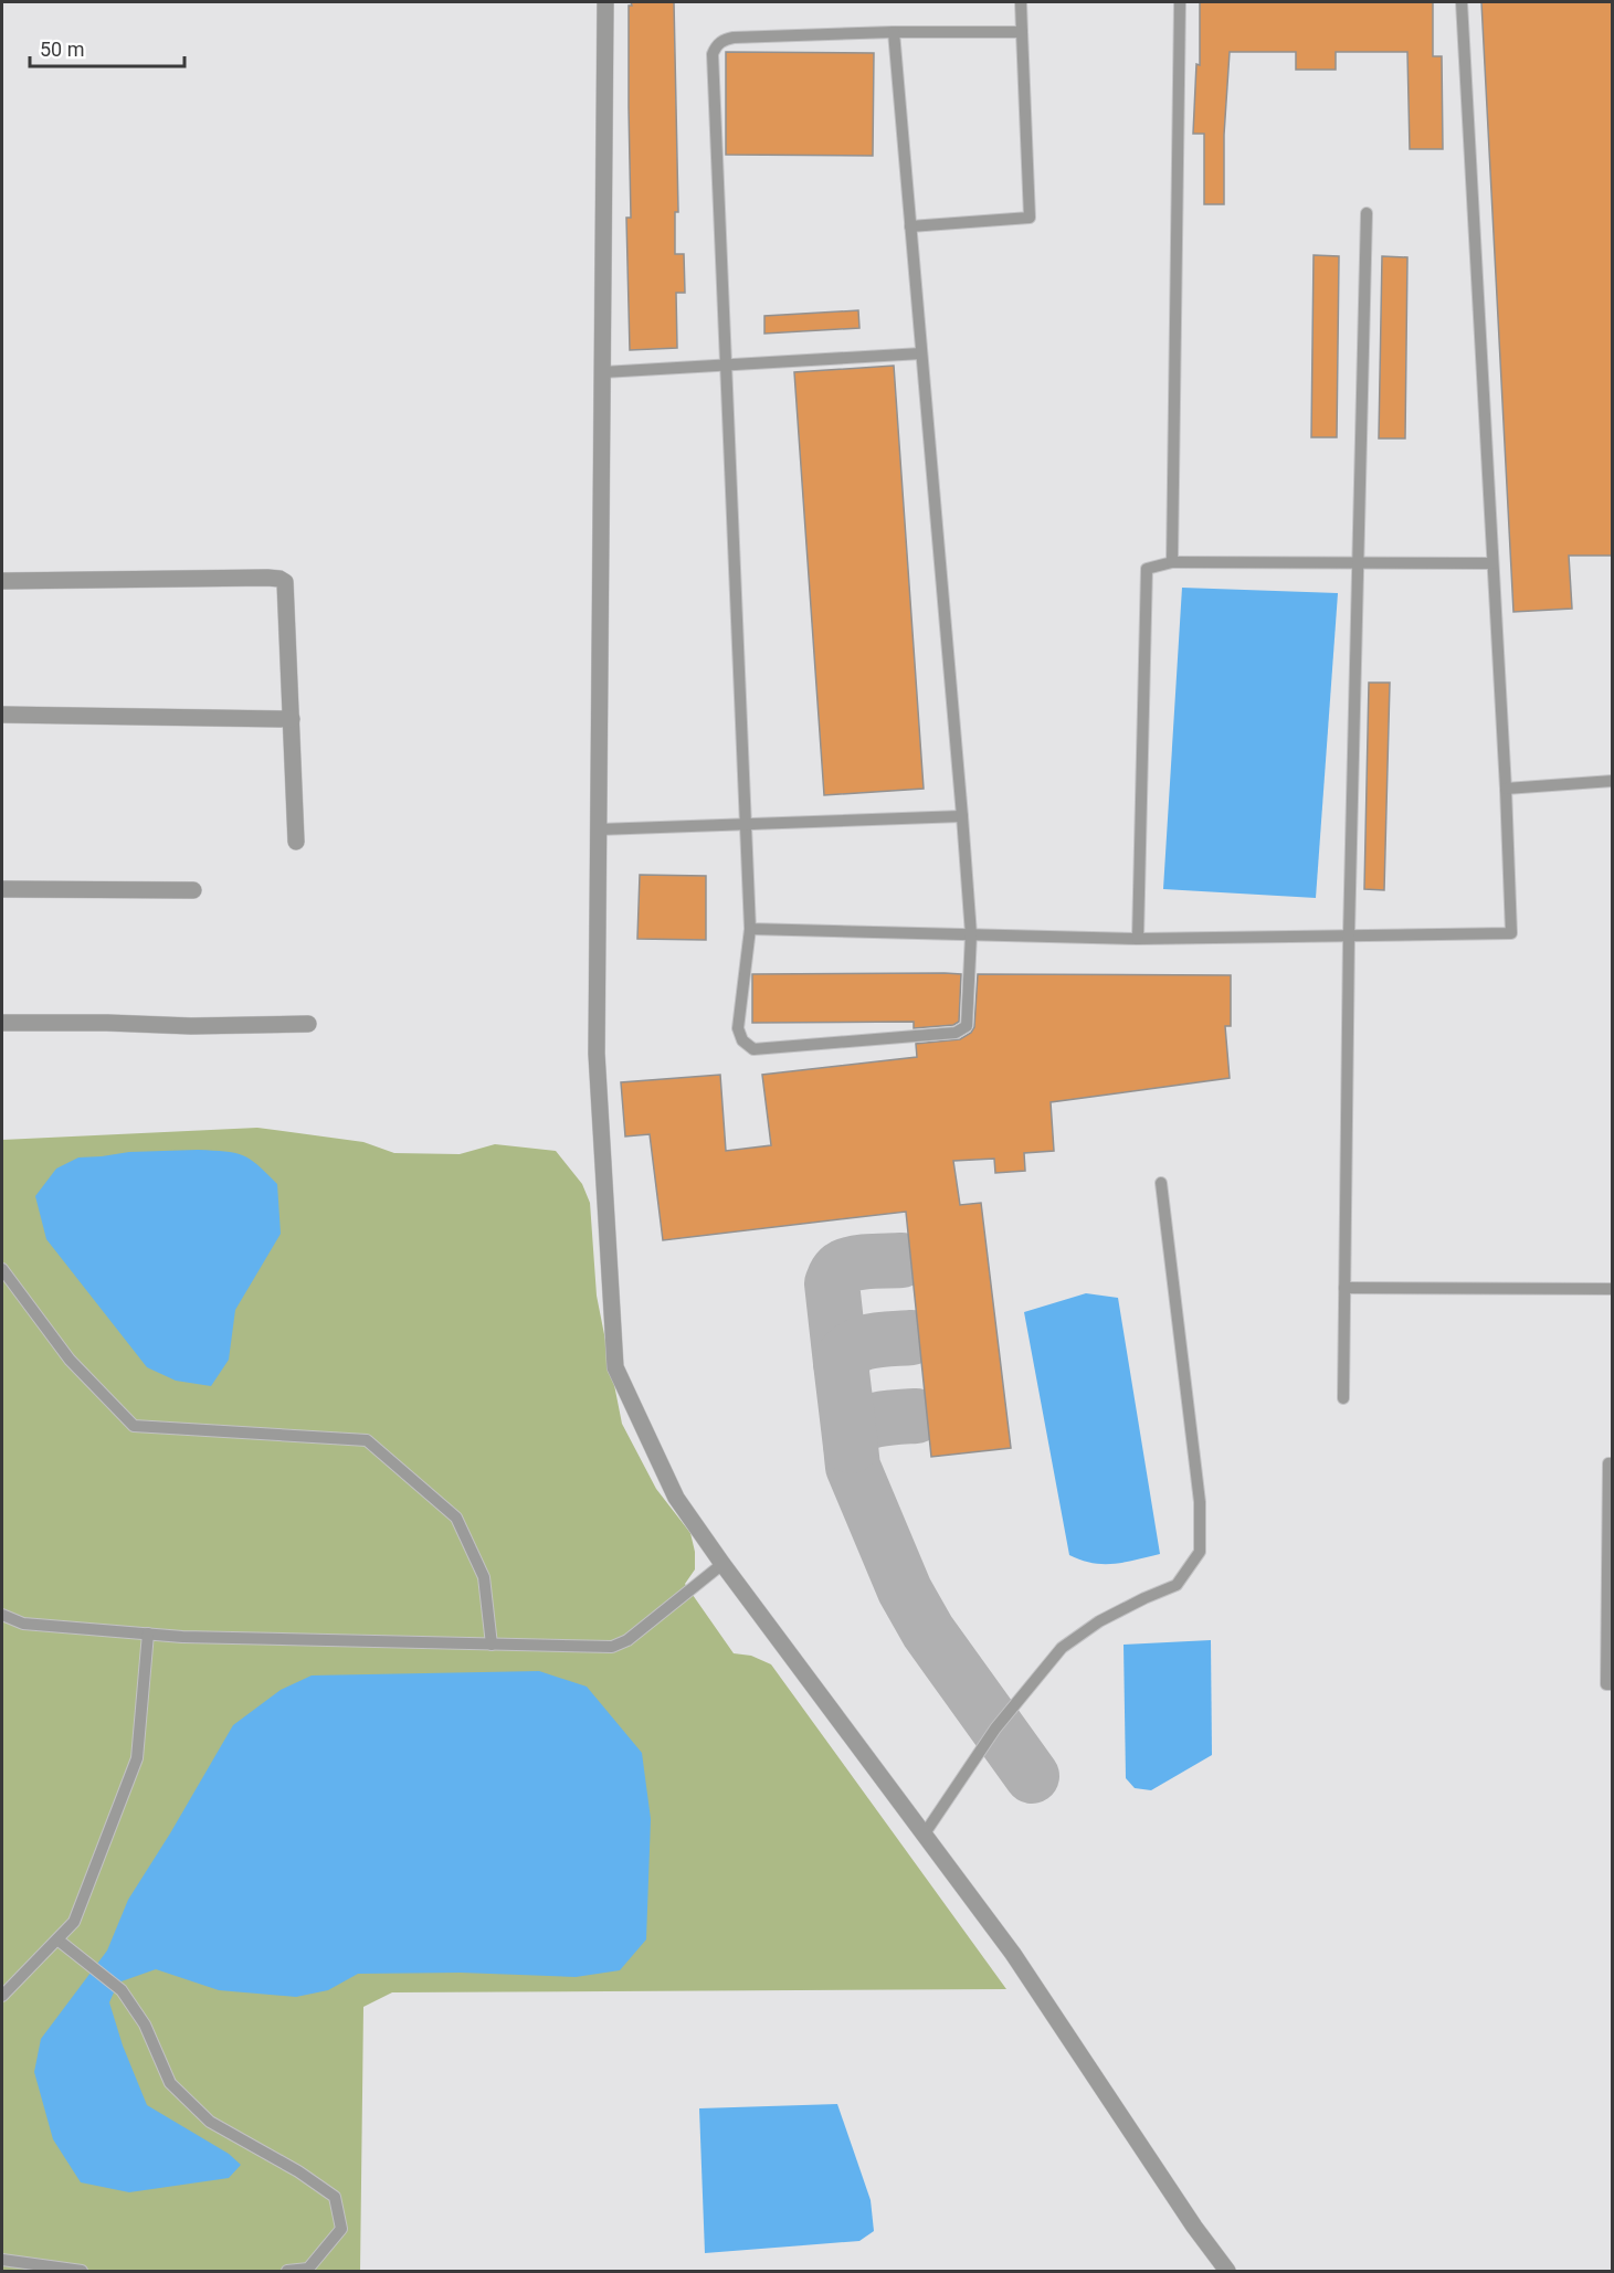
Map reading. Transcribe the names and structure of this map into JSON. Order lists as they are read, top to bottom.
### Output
{
  "scale_bar": "50 m"
}
